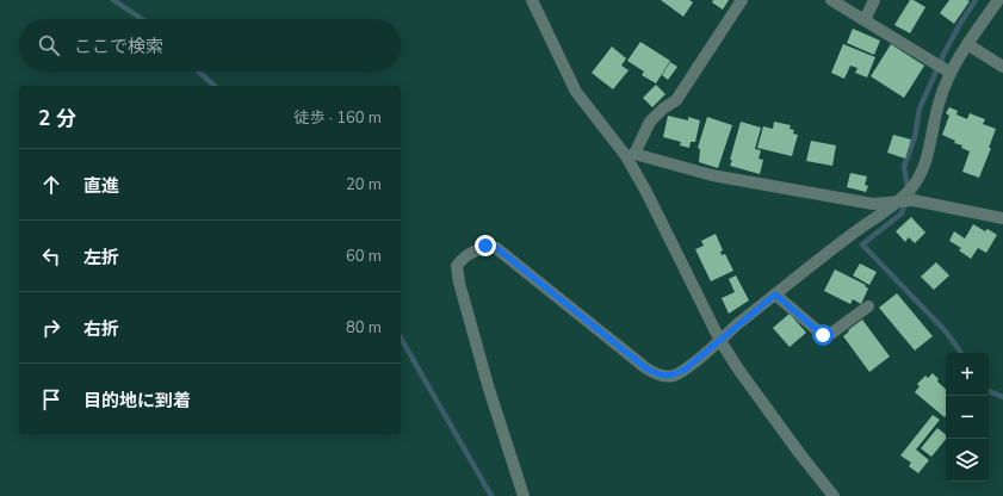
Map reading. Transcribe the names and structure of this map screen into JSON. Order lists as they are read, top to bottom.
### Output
{
  "page": {
    "search": "ここで検索",
    "heading": ["2 分", "徒歩 · 160 m"],
    "list": [
      ["直進", "20 m"],
      ["左折", "60 m"],
      ["右折", "80 m"],
      "目的地に到着"
    ],
    "map_buttons": ["+", "−"]
  }
}
